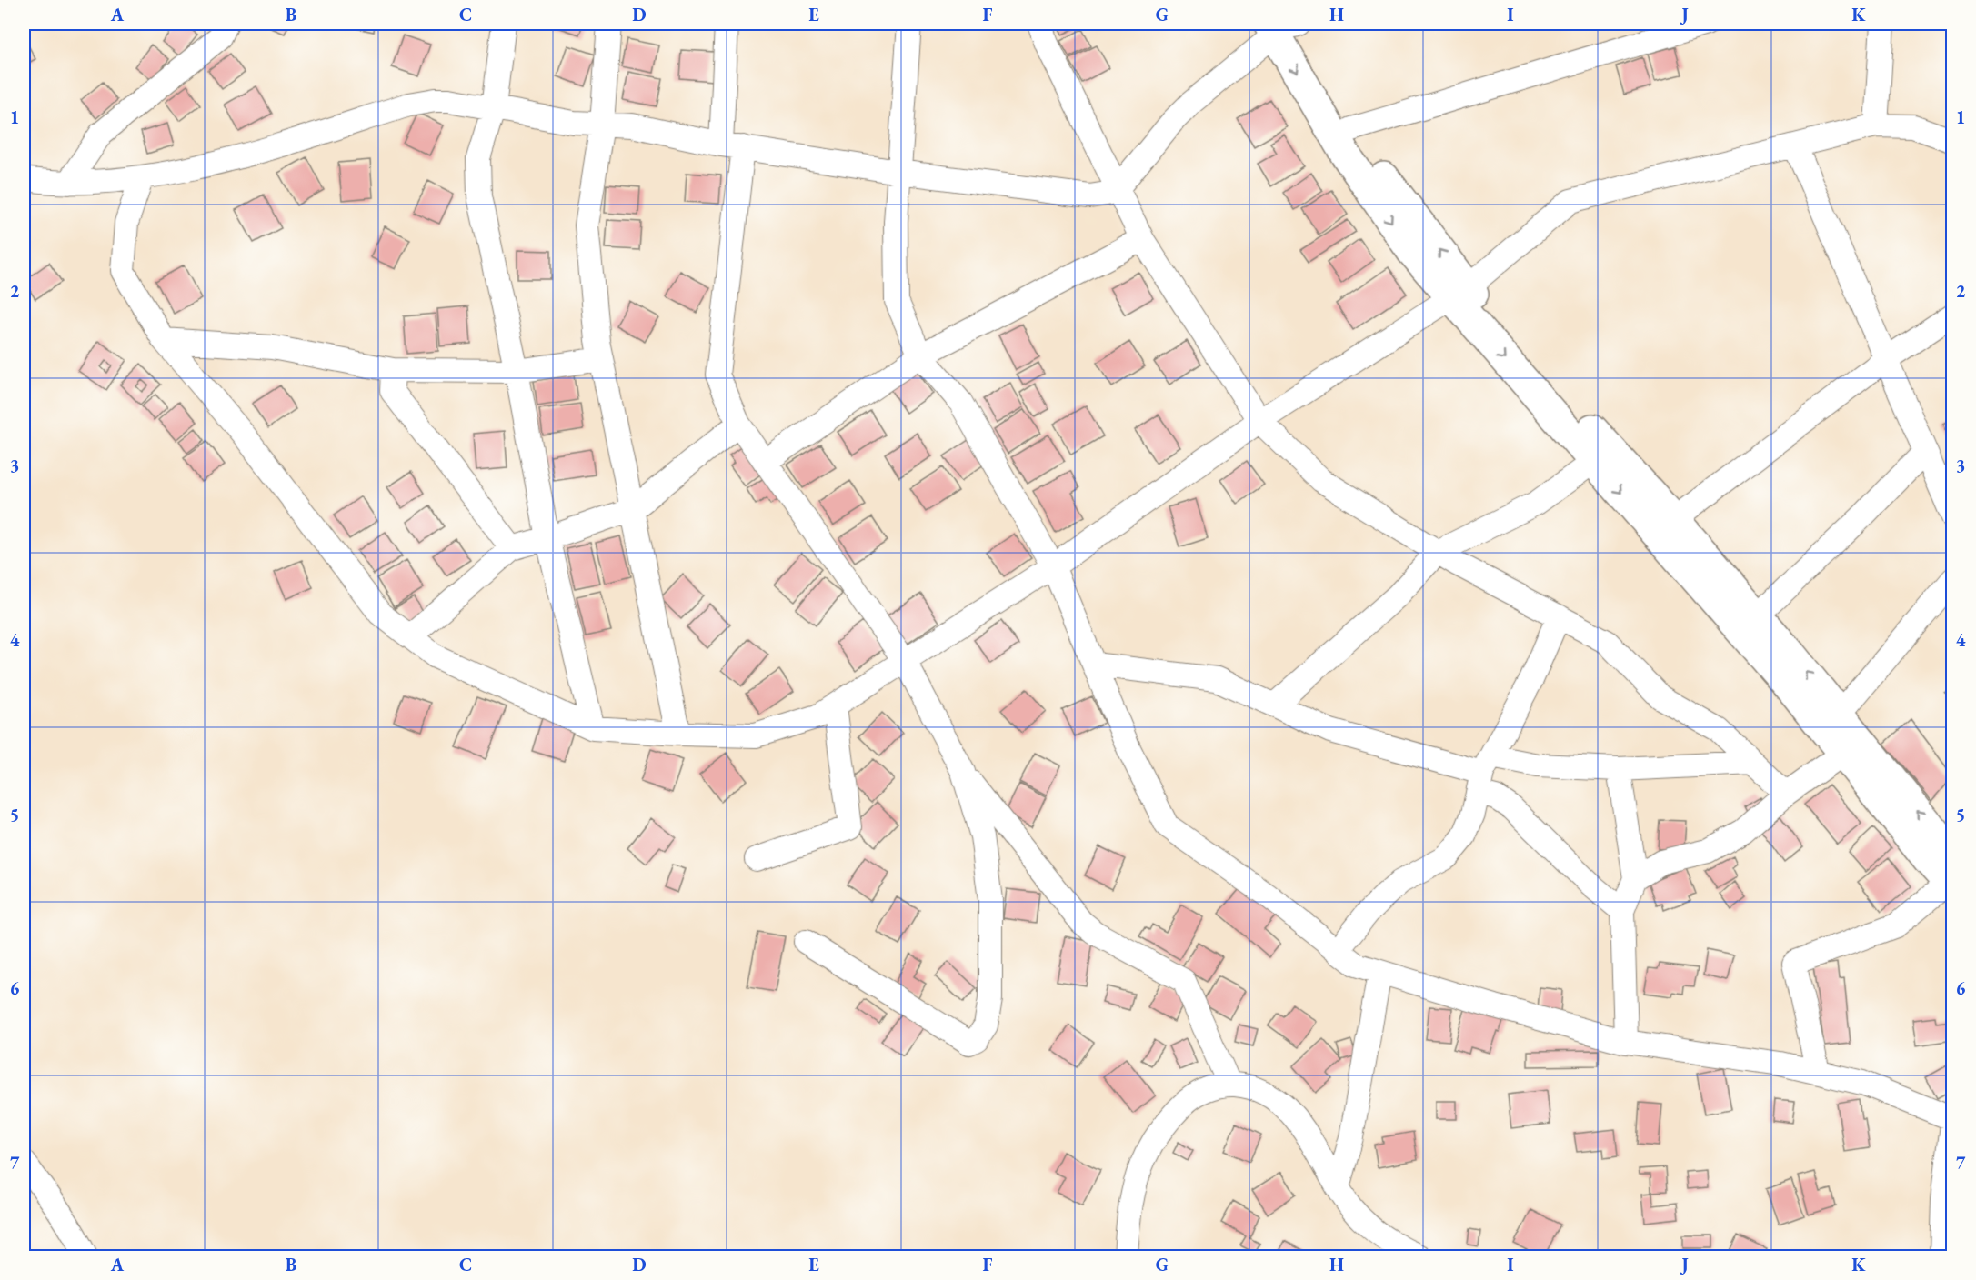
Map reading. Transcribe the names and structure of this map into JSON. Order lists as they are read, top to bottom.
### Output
{
  "grid": {
    "columns": [
      "A",
      "B",
      "C",
      "D",
      "E",
      "F",
      "G",
      "H",
      "I",
      "J",
      "K"
    ],
    "rows": [
      "1",
      "2",
      "3",
      "4",
      "5",
      "6",
      "7"
    ]
  }
}
